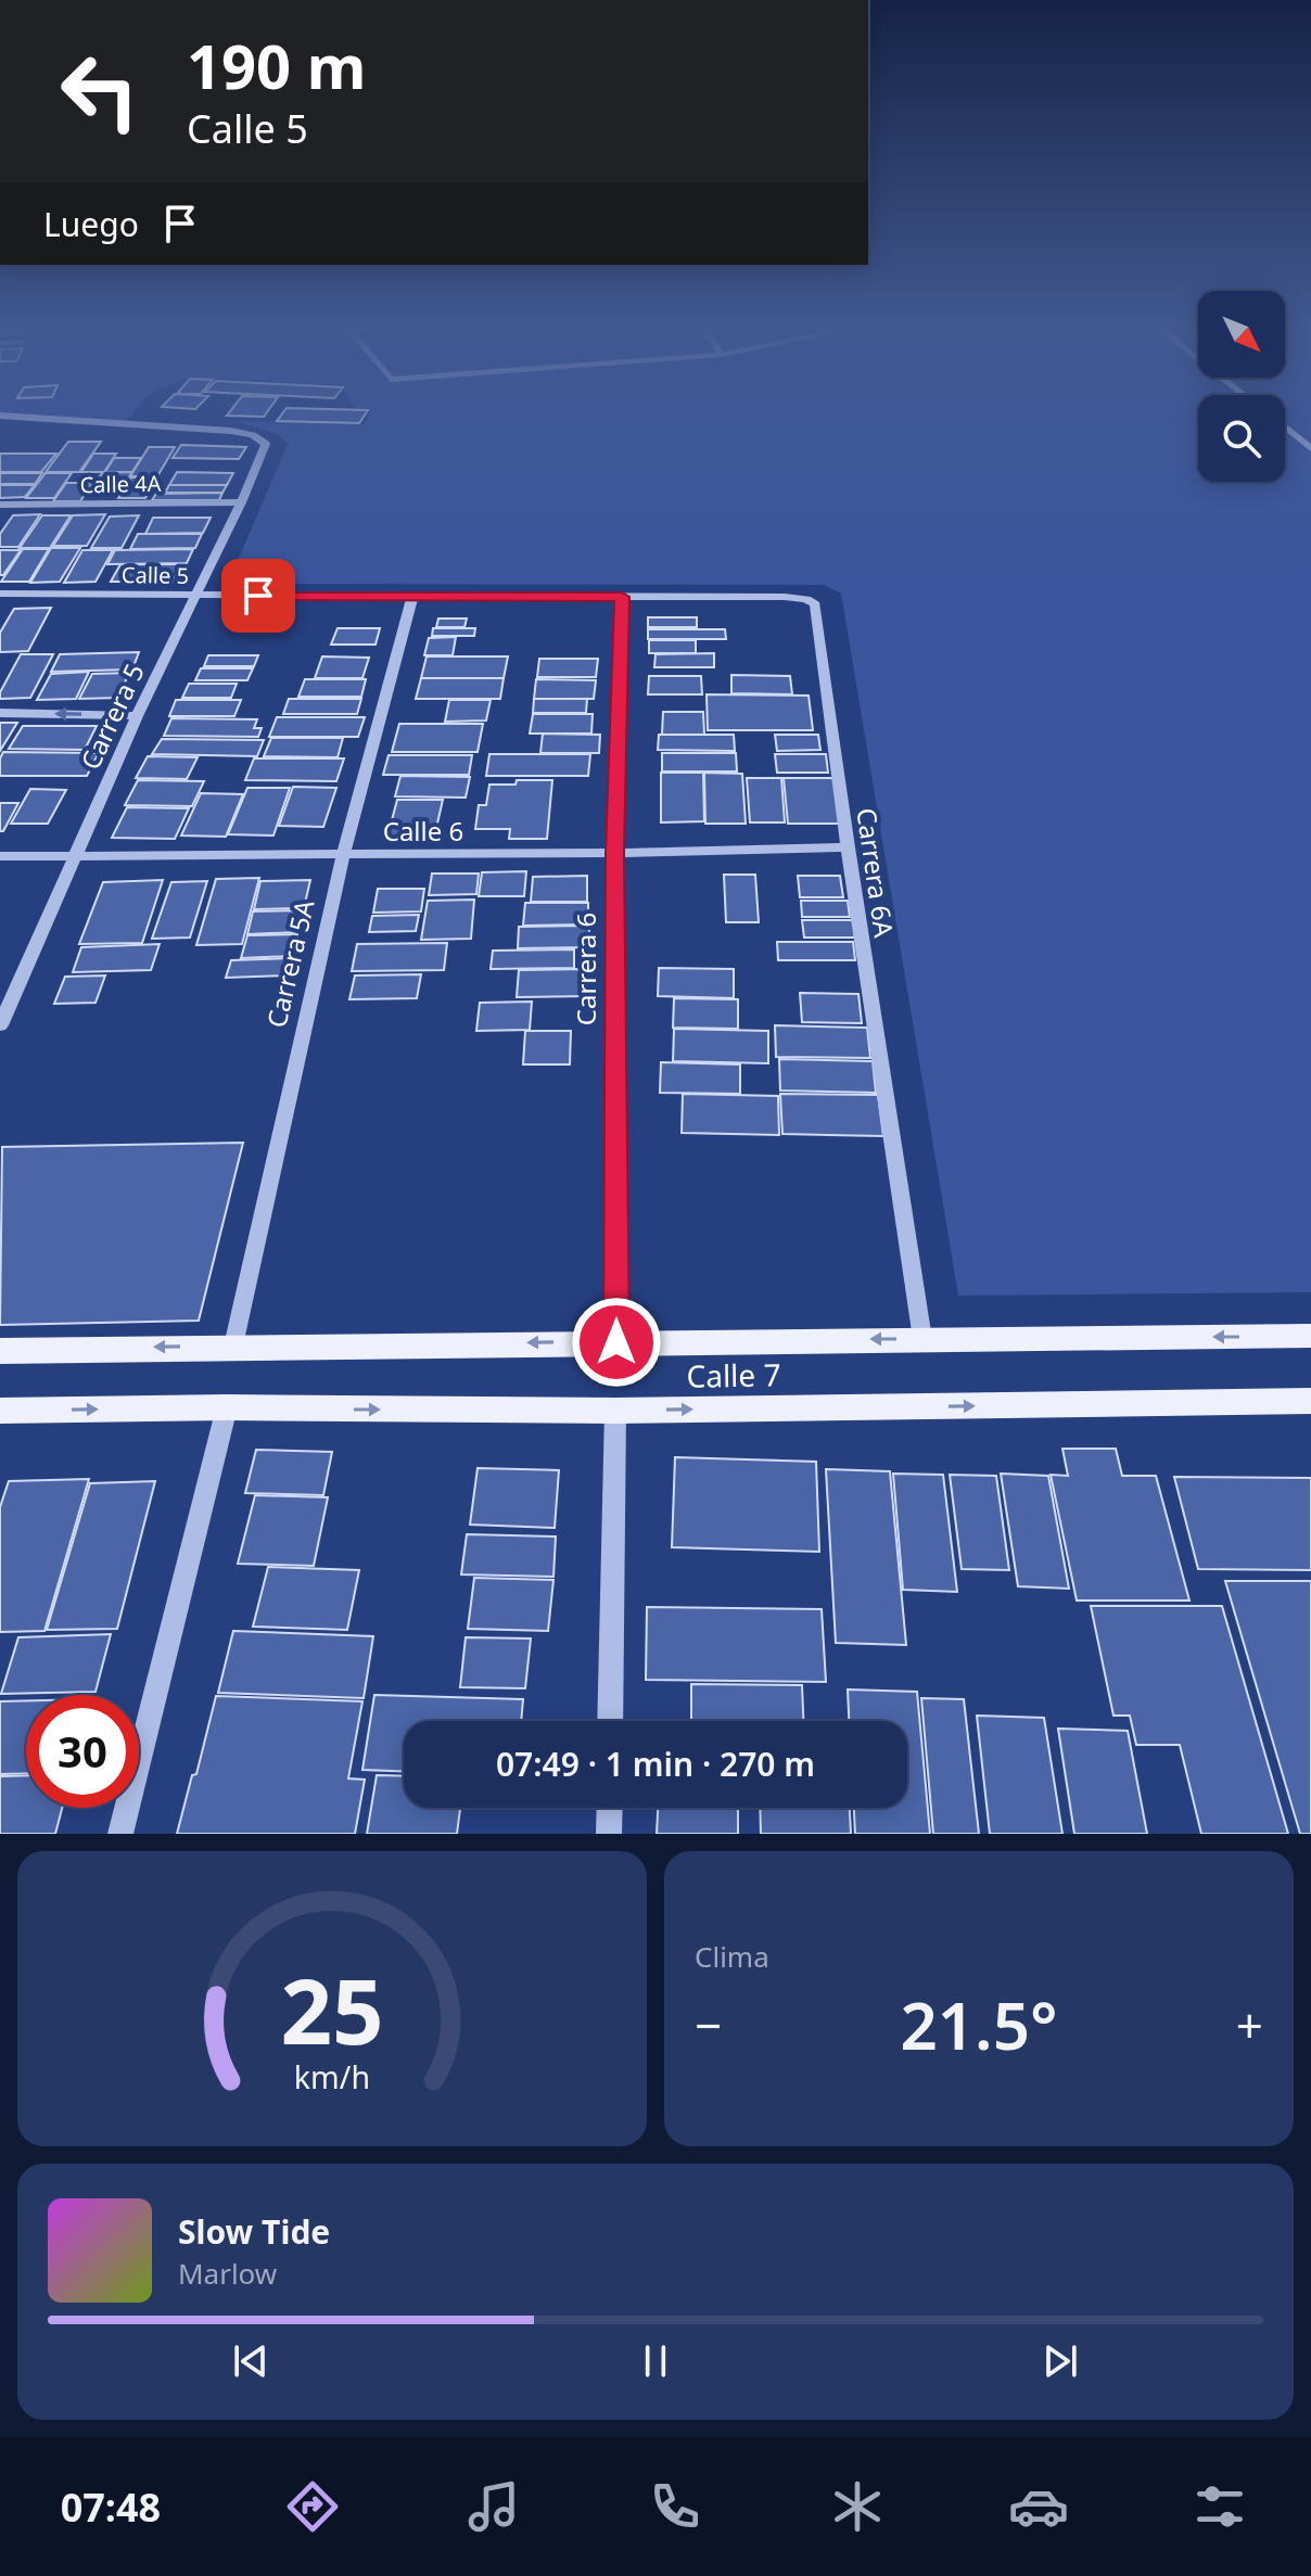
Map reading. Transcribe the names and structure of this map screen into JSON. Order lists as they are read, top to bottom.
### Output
{
  "streets": {
    "main road": ["Calle 7"],
    "street": [
      "Calle 4A",
      "Calle 5",
      "Carrera 5",
      "Calle 6",
      "Carrera 6A",
      "Carrera 5A",
      "Carrera 6"
    ]
  },
  "crossings": [
    ["Calle 4A", "Carrera 5"],
    ["Calle 5", "Carrera 5"],
    ["Calle 5", "Carrera 6A"],
    ["Calle 5", "Carrera 5A"],
    ["Calle 5", "Carrera 6"],
    ["Carrera 5", "Calle 6"],
    ["Calle 6", "Carrera 6A"],
    ["Calle 6", "Carrera 5A"],
    ["Calle 6", "Carrera 6"],
    ["Carrera 6A", "Carrera 6"],
    ["Carrera 6A", "Calle 7"],
    ["Carrera 5A", "Calle 7"],
    ["Carrera 6", "Calle 7"]
  ],
  "north": "bottom right",
  "page": {
    "turn": ["190 m", "Calle 5"],
    "then": "Luego",
    "limit": "30",
    "trip": "07:49 · 1 min · 270 m",
    "tile": "Clima",
    "heat": ["−", "21.5°", "+"],
    "song": ["Slow Tide", "Marlow"],
    "tabs": "07:48",
    "gauge": ["25", "km/h"]
  }
}
